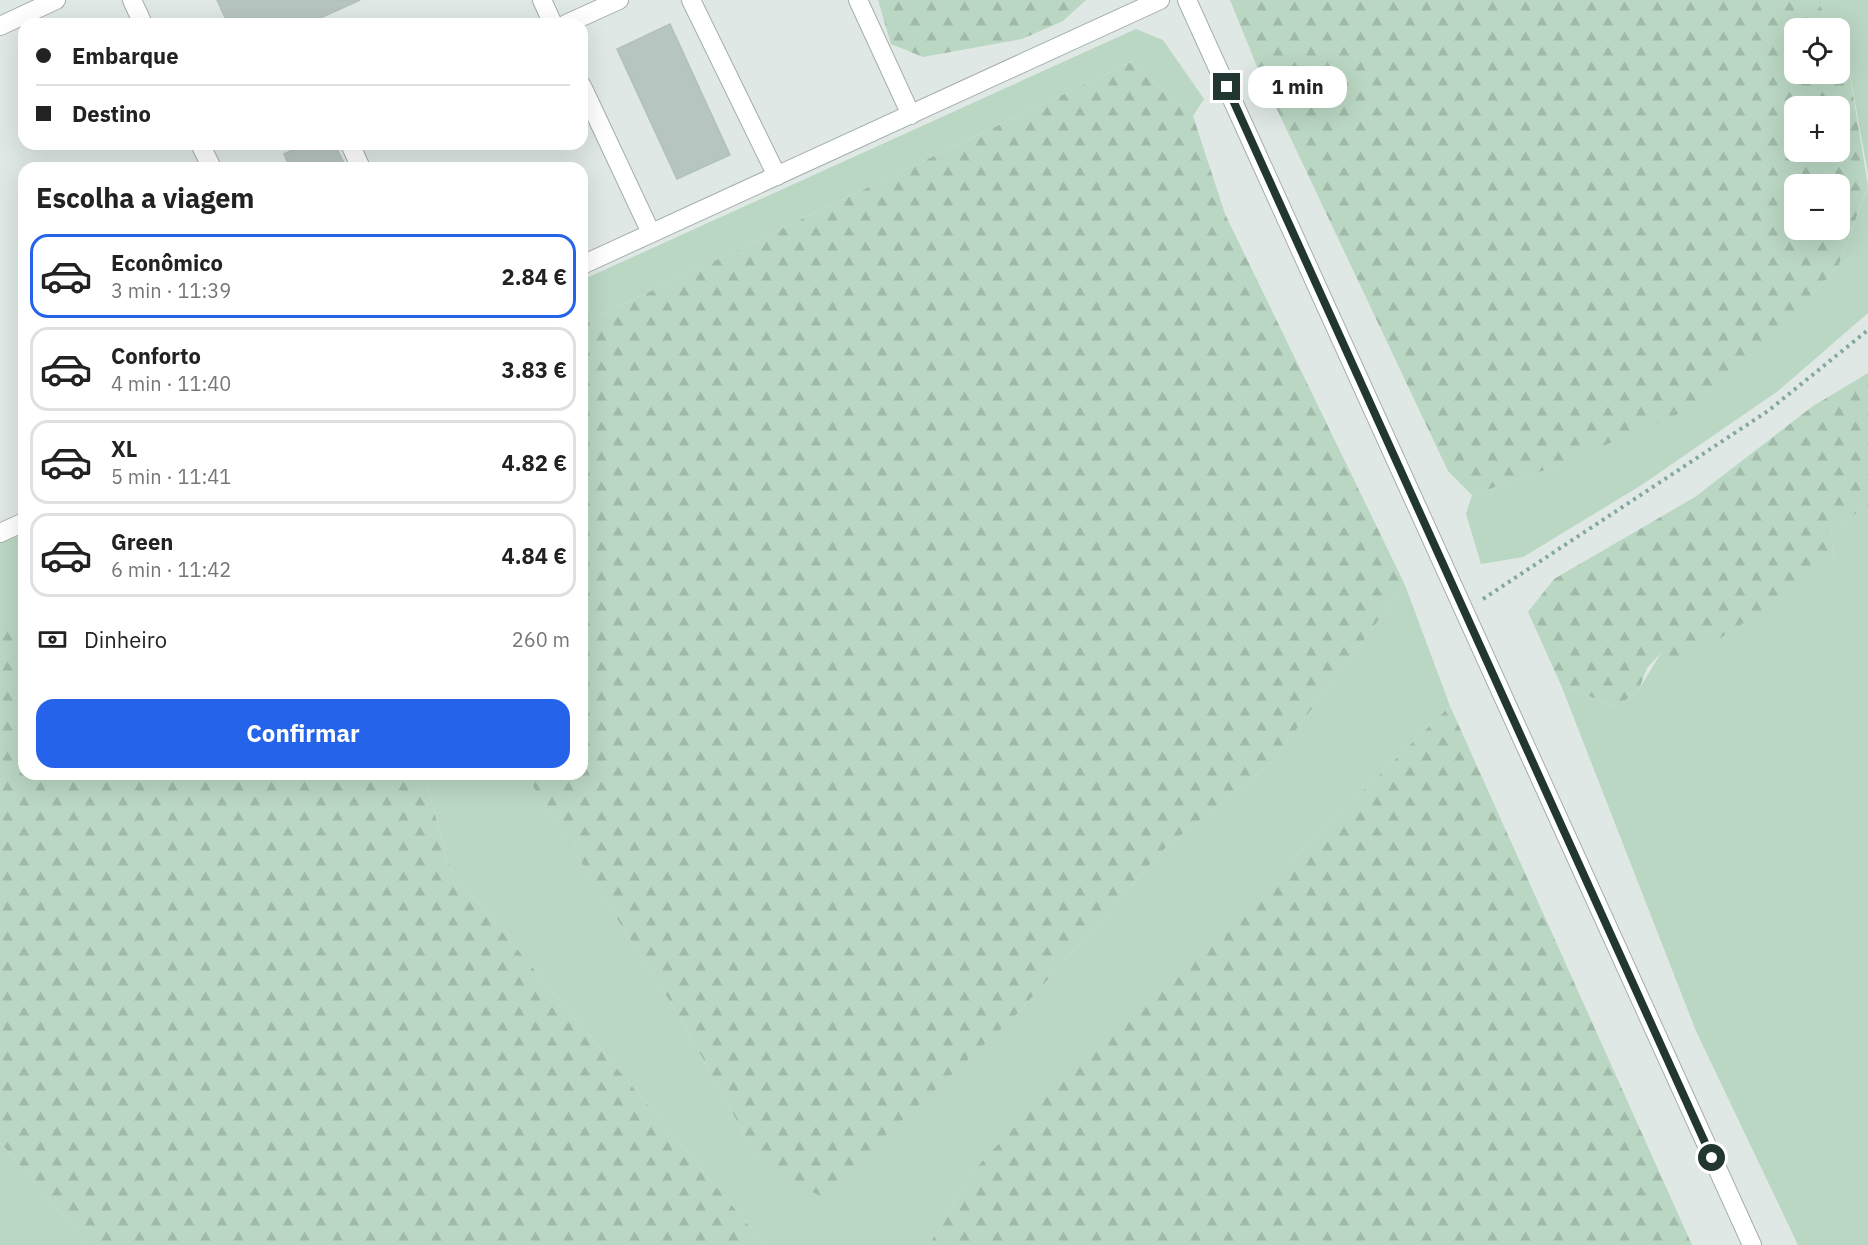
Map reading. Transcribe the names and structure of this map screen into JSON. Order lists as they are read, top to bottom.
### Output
{
  "page": {
    "map_buttons": ["+", "−"],
    "banner": ["Embarque", "Destino"],
    "bubble": "1 min",
    "heading": "Escolha a viagem",
    "list": [
      {
        "name": "Econômico",
        "note": "3 min · 11:39",
        "value": "2.84 €"
      },
      {
        "name": "Conforto",
        "note": "4 min · 11:40",
        "value": "3.83 €"
      },
      {
        "name": "XL",
        "note": "5 min · 11:41",
        "value": "4.82 €"
      },
      {
        "name": "Green",
        "note": "6 min · 11:42",
        "value": "4.84 €"
      }
    ],
    "pay": ["Dinheiro", "260 m"],
    "buttons": "Confirmar"
  }
}
